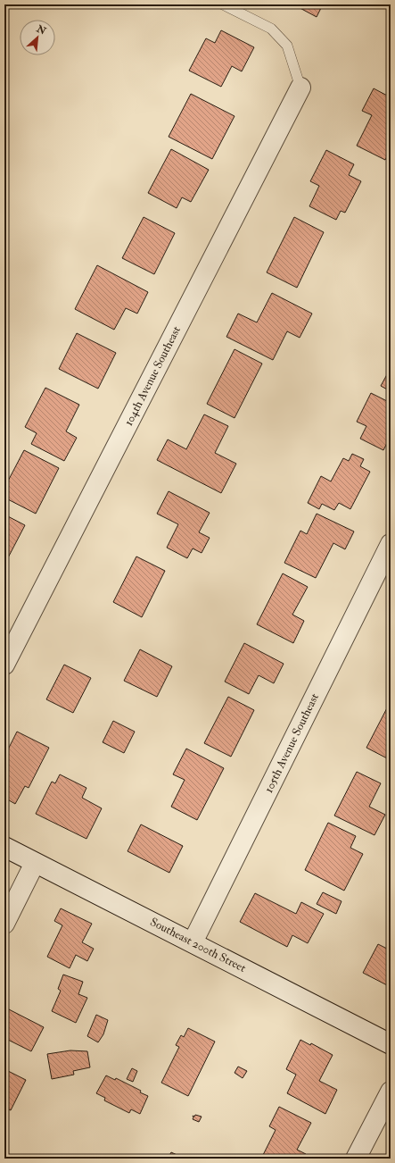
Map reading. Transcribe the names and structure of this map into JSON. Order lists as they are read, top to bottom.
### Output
{
  "streets": {
    "street": ["104th Avenue Southeast", "105th Avenue Southeast", "Southeast 200th Street"]
  },
  "crossings": [
    ["105th Avenue Southeast", "Southeast 200th Street"]
  ],
  "north": "top right"
}
